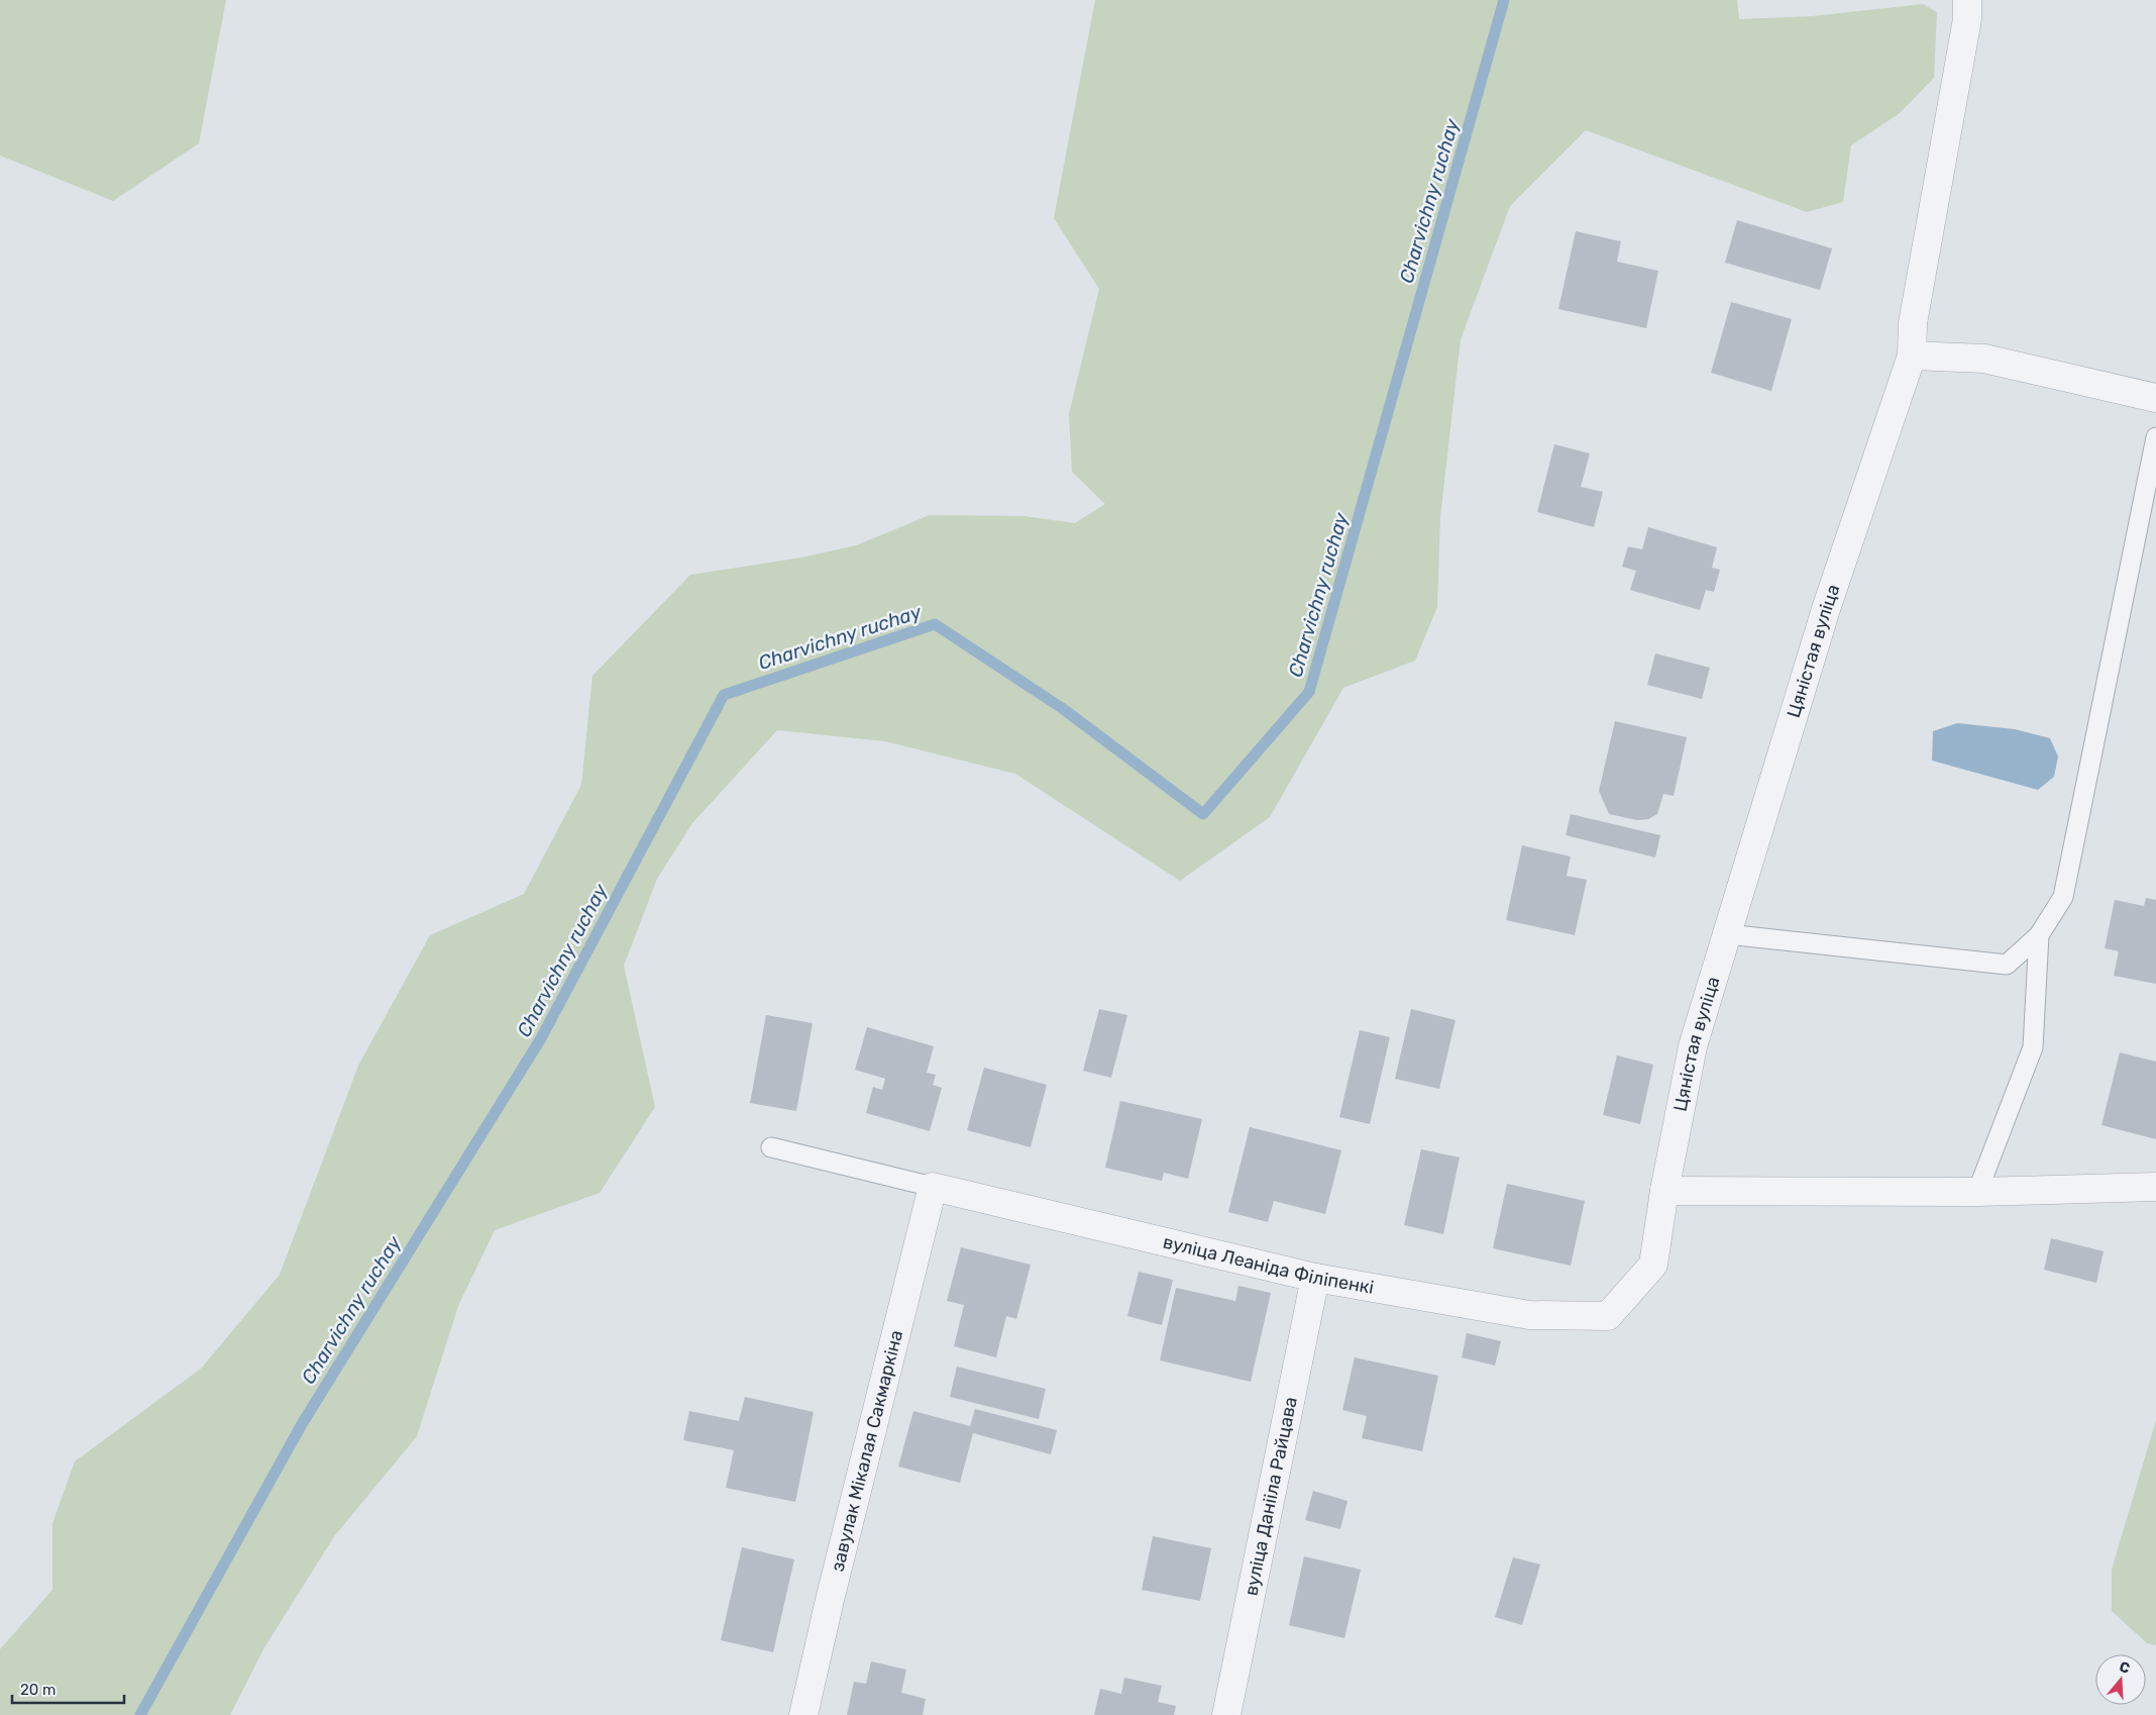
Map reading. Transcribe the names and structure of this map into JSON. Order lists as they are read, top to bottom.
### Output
{
  "streets": {
    "street": [
      "Цяністая вуліца",
      "вуліца Леаніда Філіпенкі",
      "завулак Мікалая Сакмаркіна",
      "вуліца Данііла Райцава"
    ]
  },
  "crossings": [
    ["Цяністая вуліца", "вуліца Леаніда Філіпенкі"],
    ["вуліца Леаніда Філіпенкі", "завулак Мікалая Сакмаркіна"],
    ["вуліца Леаніда Філіпенкі", "вуліца Данііла Райцава"]
  ],
  "water": ["Charvichny ruchay"],
  "scale_bar": "20 m",
  "north": "top"
}
